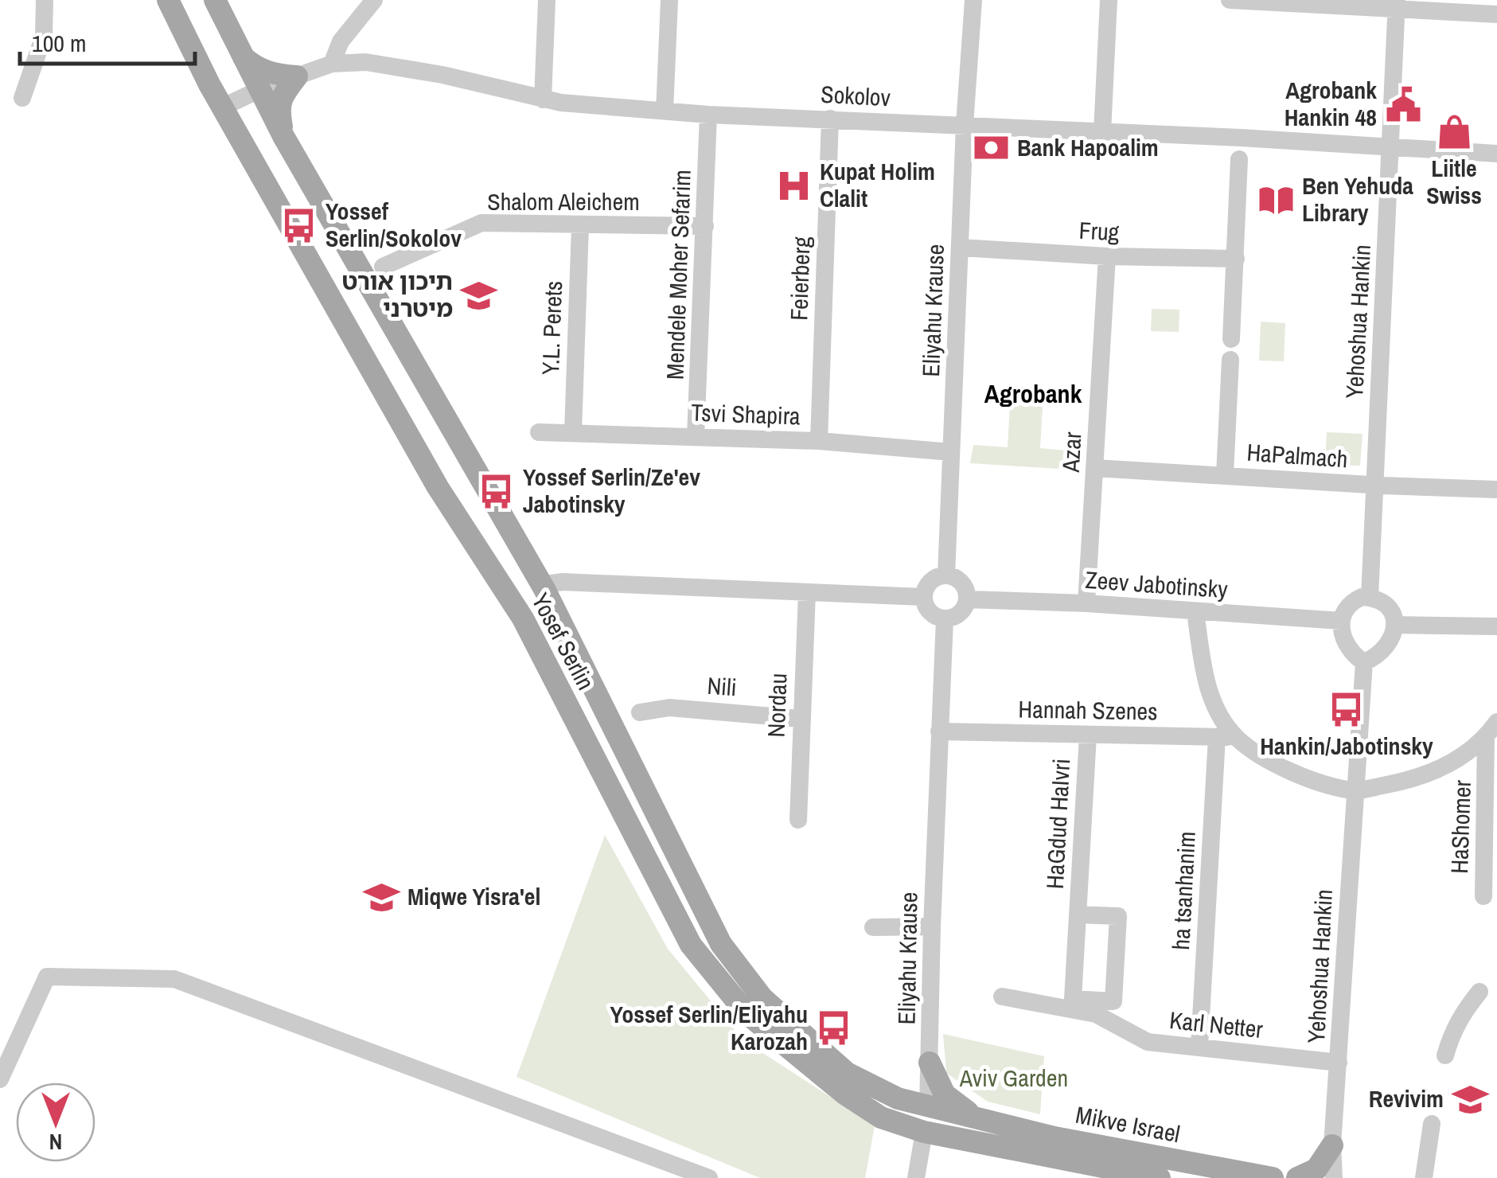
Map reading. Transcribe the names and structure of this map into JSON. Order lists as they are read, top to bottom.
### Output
{
  "streets": {
    "main road": ["Yosef Serlin", "Mikve Israel"],
    "street": [
      "Sokolov",
      "Shalom Aleichem",
      "Frug",
      "Mendele Moher Sefarim",
      "Feierberg",
      "Eliyahu Krause",
      "Yehoshua Hankin",
      "Y.L. Perets",
      "Tsvi Shapira",
      "Azar",
      "HaPalmach",
      "Zeev Jabotinsky",
      "Nili",
      "Nordau",
      "Hannah Szenes",
      "HaGdud HaIvri",
      "HaShomer",
      "ha tsanhanim",
      "Karl Netter"
    ]
  },
  "crossings": [
    ["Sokolov", "Mendele Moher Sefarim"],
    ["Sokolov", "Feierberg"],
    ["Sokolov", "Eliyahu Krause"],
    ["Sokolov", "Yehoshua Hankin"],
    ["Sokolov", "Yosef Serlin"],
    ["Shalom Aleichem", "Mendele Moher Sefarim"],
    ["Shalom Aleichem", "Y.L. Perets"],
    ["Frug", "Eliyahu Krause"],
    ["Frug", "Azar"],
    ["Mendele Moher Sefarim", "Tsvi Shapira"],
    ["Feierberg", "Tsvi Shapira"],
    ["Eliyahu Krause", "Tsvi Shapira"],
    ["Eliyahu Krause", "Zeev Jabotinsky"],
    ["Eliyahu Krause", "Yosef Serlin"],
    ["Eliyahu Krause", "Hannah Szenes"],
    ["Eliyahu Krause", "Mikve Israel"],
    ["Yehoshua Hankin", "HaPalmach"],
    ["Yehoshua Hankin", "Zeev Jabotinsky"],
    ["Yehoshua Hankin", "Karl Netter"],
    ["Y.L. Perets", "Tsvi Shapira"],
    ["Azar", "HaPalmach"],
    ["Azar", "Zeev Jabotinsky"],
    ["Yosef Serlin", "Mikve Israel"],
    ["Nili", "Nordau"],
    ["Hannah Szenes", "HaGdud HaIvri"],
    ["Hannah Szenes", "ha tsanhanim"],
    ["ha tsanhanim", "Karl Netter"]
  ],
  "districts": ["Agrobank"],
  "parks": ["Aviv Garden"],
  "places": {
    "public building": ["Agrobank Hankin 48"],
    "shop": ["Liitle Swiss"],
    "bank": ["Bank Hapoalim"],
    "hospital": ["Kupat Holim Clalit"],
    "library": ["Ben Yehuda Library"],
    "bus stop": [
      "Yossef Serlin/Sokolov",
      "Yossef Serlin/Ze'ev Jabotinsky",
      "Hankin/Jabotinsky",
      "Yossef Serlin/Eliyahu Karozah"
    ],
    "school or university": ["תיכון אורט מיטרני", "Miqwe Yisra'el", "Revivim"]
  },
  "scale_bar": "100 m",
  "north": "bottom"
}
